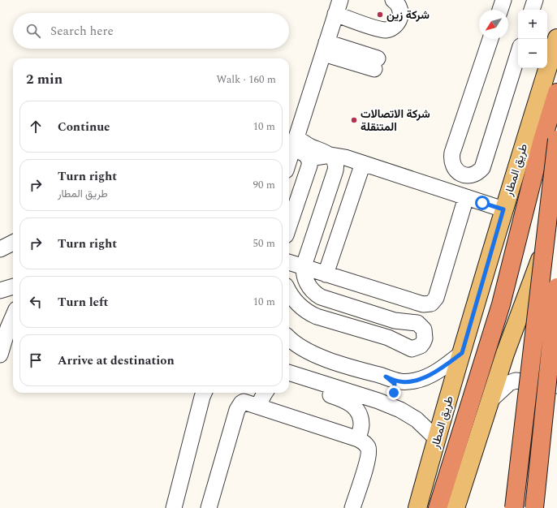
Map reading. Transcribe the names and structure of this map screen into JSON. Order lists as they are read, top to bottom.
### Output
{
  "streets": {
    "main road": ["طريق المطار"]
  },
  "places": ["شركة زين", "شركة الاتصالات المتنقلة"],
  "north": "bottom left",
  "page": {
    "map_buttons": ["+", "−"],
    "search": "Search here",
    "heading": ["2 min", "Walk · 160 m"],
    "list": [
      ["Continue", "10 m"],
      ["Turn right", "طريق المطار", "90 m"],
      ["Turn right", "50 m"],
      ["Turn left", "10 m"],
      "Arrive at destination"
    ]
  }
}
